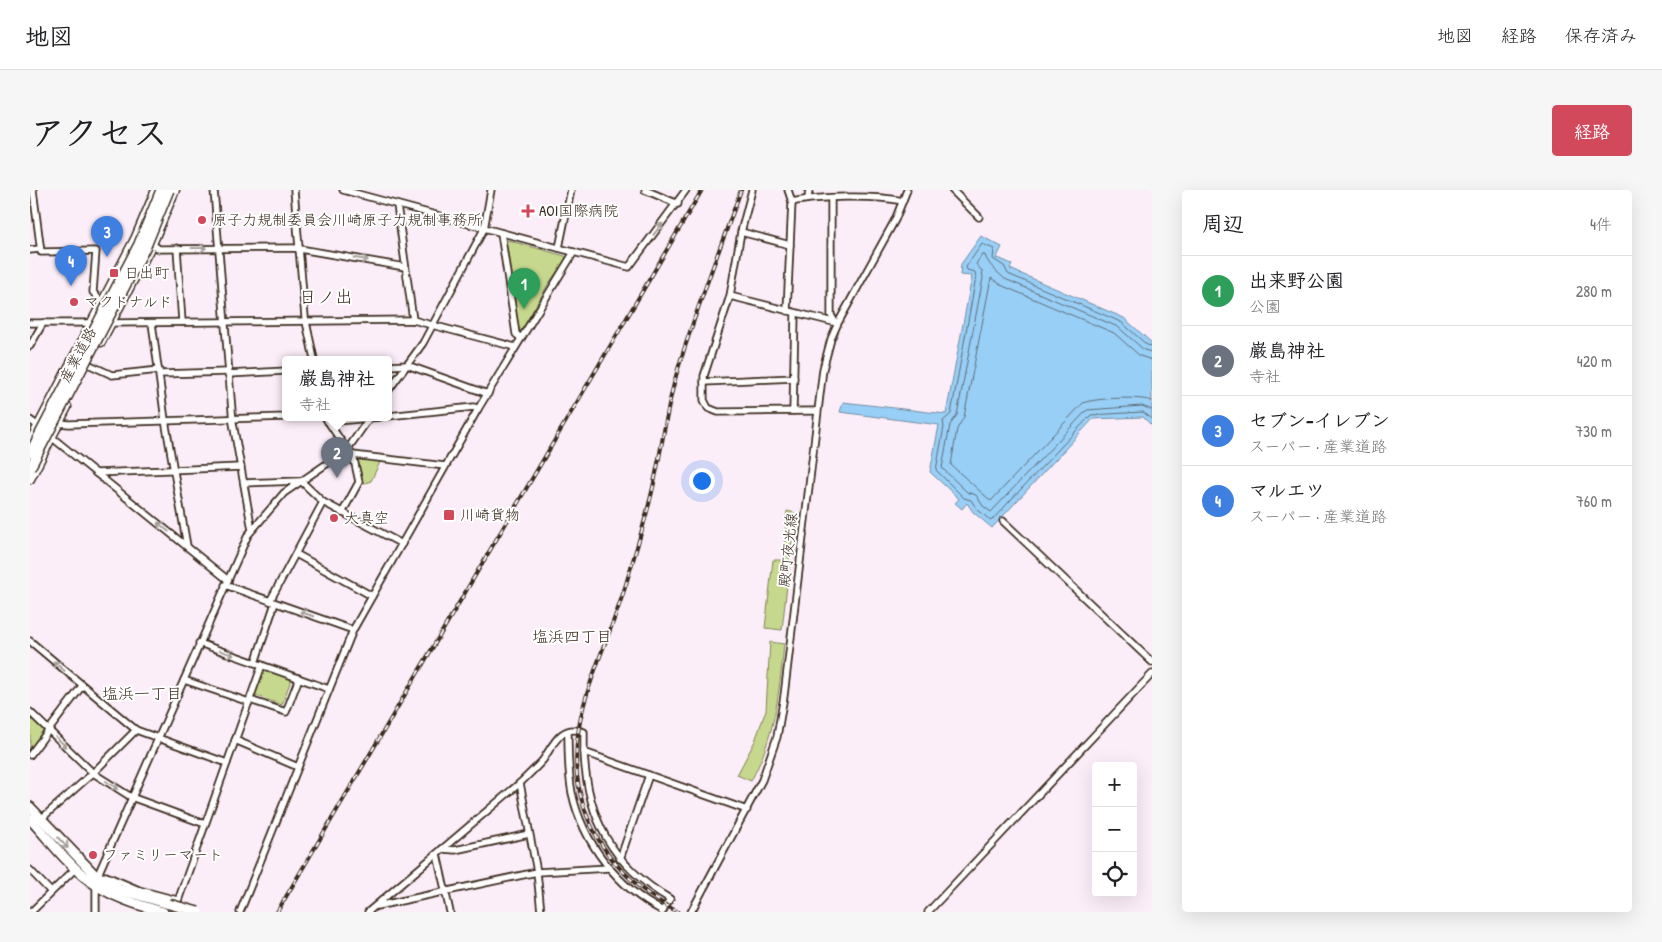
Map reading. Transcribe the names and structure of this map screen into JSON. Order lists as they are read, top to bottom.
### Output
{
  "streets": {
    "main road": ["産業道路"],
    "street": ["殿町夜光線"]
  },
  "districts": ["日ノ出", "塩浜四丁目", "塩浜一丁目"],
  "places": {
    "health": ["AOI国際病院"],
    "other": [
      "原子力規制委員会川崎原子力規制事務所",
      "マクドナルド",
      "大真空",
      "ファミリーマート"
    ],
    "transit": ["日出町", "川崎貨物"]
  },
  "page": {
    "header": "地図",
    "nav": ["地図", "経路", "保存済み"],
    "title": "アクセス",
    "buttons": "経路",
    "heading": ["周辺", "4件"],
    "pins": [
      "3",
      "4",
      "1",
      "2"
    ],
    "list": [
      {
        "mark": "1",
        "name": "出来野公園",
        "note": "公園",
        "value": "280 m"
      },
      {
        "mark": "2",
        "name": "巌島神社",
        "note": "寺社",
        "value": "420 m"
      },
      {
        "mark": "3",
        "name": "セブン-イレブン",
        "note": "スーパー · 産業道路",
        "value": "730 m"
      },
      {
        "mark": "4",
        "name": "マルエツ",
        "note": "スーパー · 産業道路",
        "value": "760 m"
      }
    ],
    "popup": ["巌島神社", "寺社"],
    "map_buttons": ["+", "−"]
  }
}
